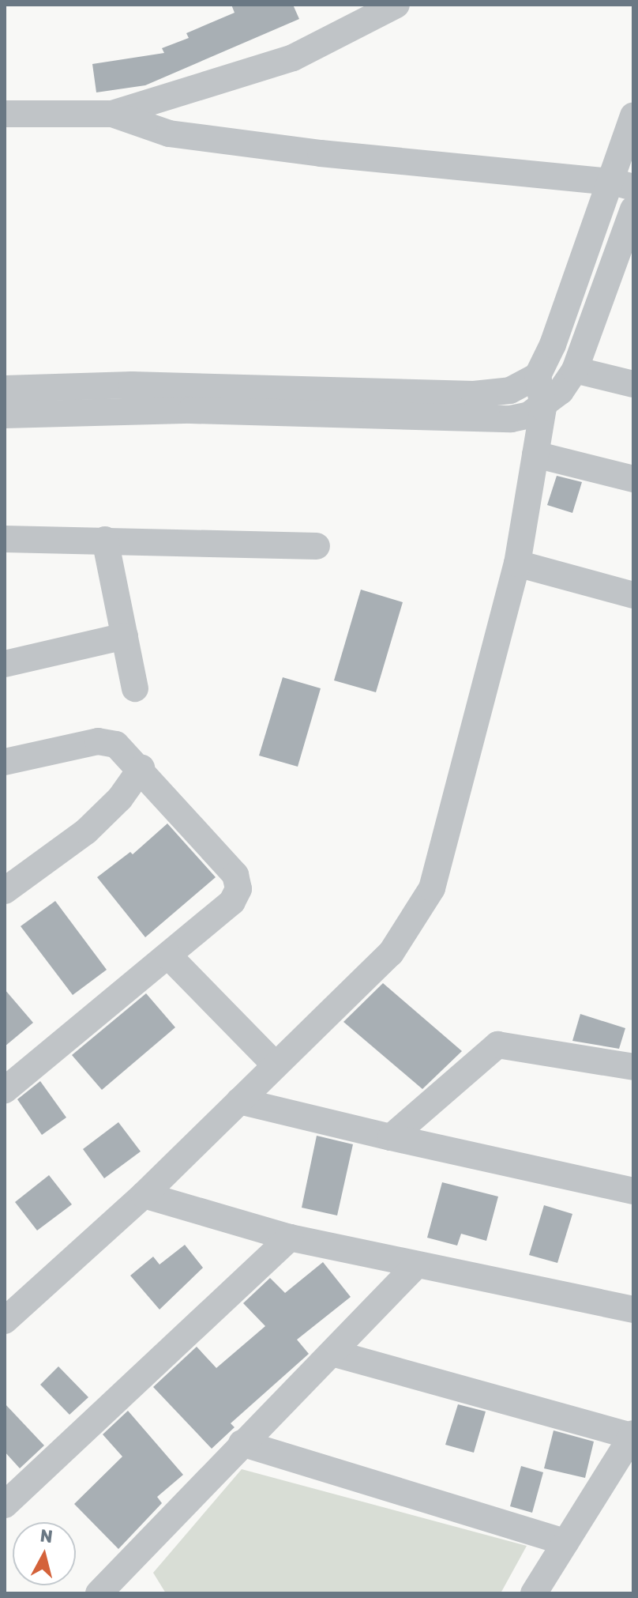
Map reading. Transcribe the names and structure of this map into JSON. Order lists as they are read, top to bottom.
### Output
{
  "north": "top"
}
